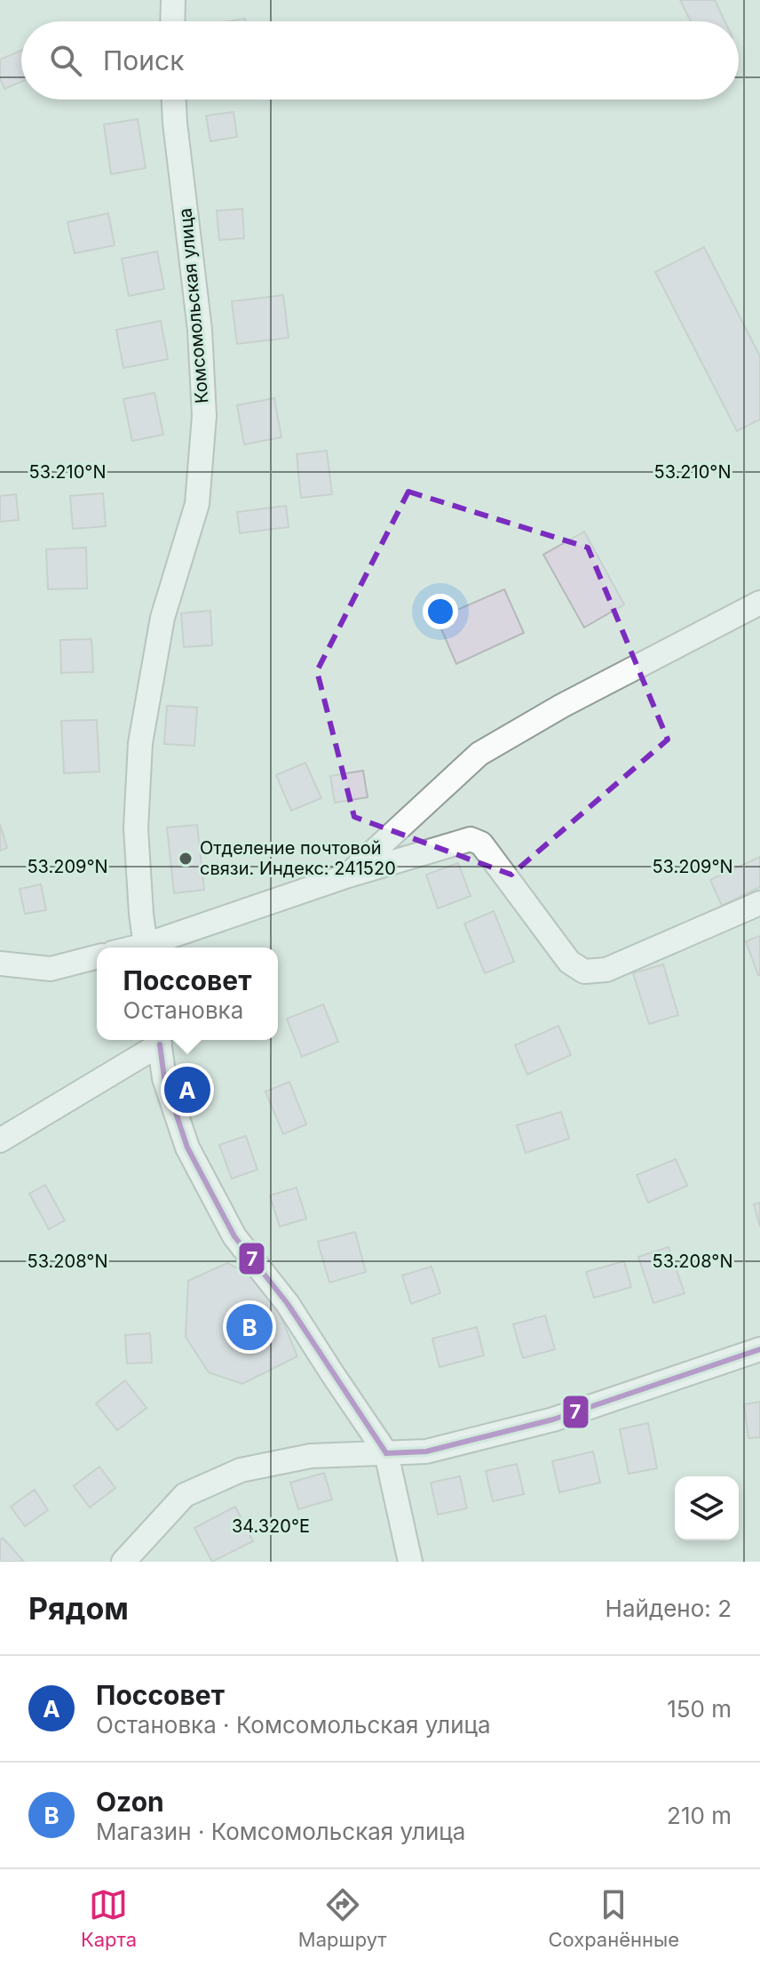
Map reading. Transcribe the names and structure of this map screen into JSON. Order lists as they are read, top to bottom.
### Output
{
  "streets": {
    "street": ["Комсомольская улица"]
  },
  "places": ["Отделение почтовой связи. Индекс: 241520"],
  "lines": ["transit line 7"],
  "page": {
    "search": "Поиск",
    "popup": ["Поссовет", "Остановка"],
    "pins": ["A", "B"],
    "heading": ["Рядом", "Найдено: 2"],
    "list": [
      {
        "mark": "A",
        "name": "Поссовет",
        "note": "Остановка · Комсомольская улица",
        "value": "150 m"
      },
      {
        "mark": "B",
        "name": "Ozon",
        "note": "Магазин · Комсомольская улица",
        "value": "210 m"
      }
    ],
    "nav": ["Карта", "Маршрут", "Сохранённые"]
  },
  "coordinates": [
    "53.210°N",
    "53.209°N",
    "53.208°N",
    "34.320°E"
  ]
}
